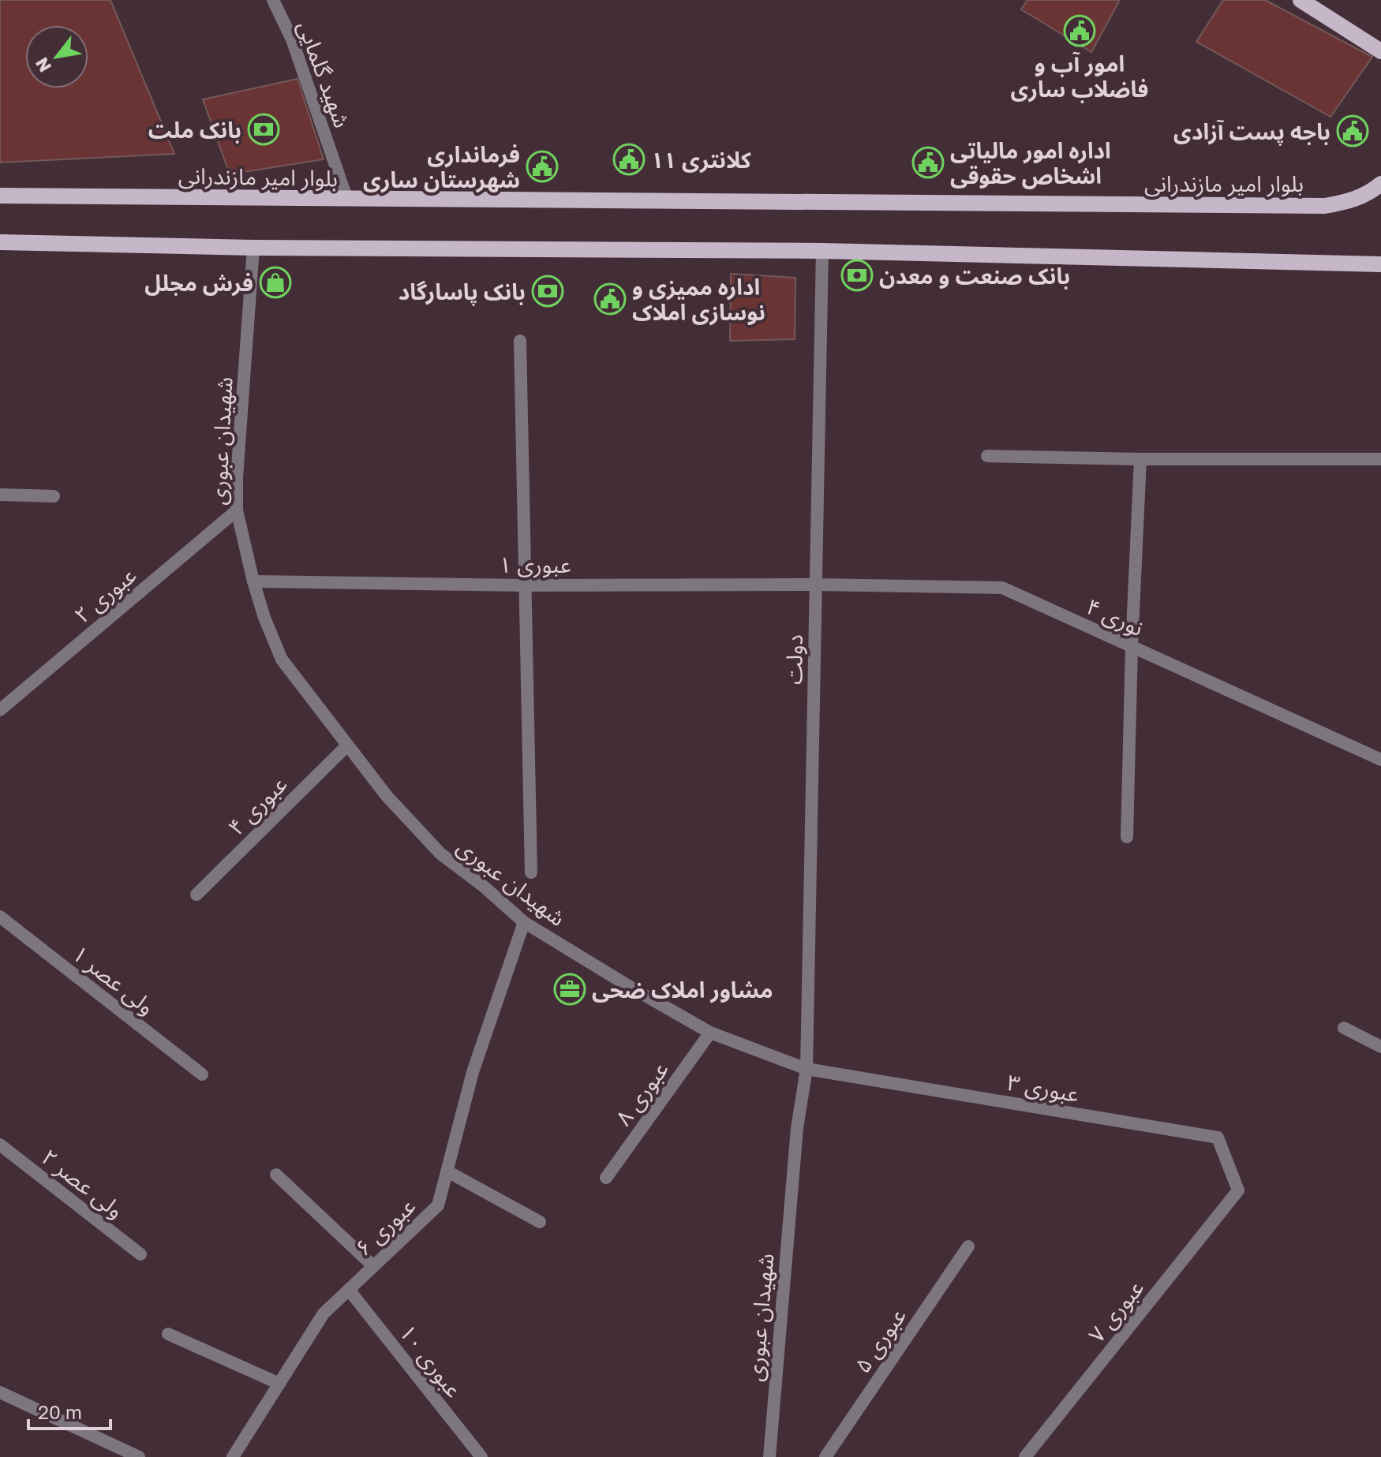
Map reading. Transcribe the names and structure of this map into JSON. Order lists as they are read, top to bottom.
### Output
{
  "streets": {
    "main road": ["بلوار امیر مازندرانی"],
    "street": [
      "شهید گلمایی",
      "شهیدان عبوری",
      "عبوری ۱",
      "عبوری ۲",
      "نوری ۴",
      "دولت",
      "عبوری ۴",
      "ولی عصر ۱",
      "عبوری ۳",
      "عبوری ۸",
      "ولی عصر ۲",
      "عبوری ۶",
      "عبوری ۷",
      "عبوری ۵",
      "عبوری ۱۰"
    ]
  },
  "crossings": [
    ["شهید گلمایی", "بلوار امیر مازندرانی"],
    ["شهیدان عبوری", "عبوری ۱"],
    ["شهیدان عبوری", "عبوری ۲"],
    ["شهیدان عبوری", "دولت"],
    ["شهیدان عبوری", "عبوری ۴"],
    ["شهیدان عبوری", "عبوری ۳"],
    ["شهیدان عبوری", "عبوری ۸"],
    ["شهیدان عبوری", "عبوری ۶"],
    ["عبوری ۱", "نوری ۴"],
    ["عبوری ۱", "دولت"],
    ["نوری ۴", "دولت"],
    ["دولت", "عبوری ۳"],
    ["عبوری ۳", "عبوری ۷"],
    ["عبوری ۶", "عبوری ۱۰"]
  ],
  "places": {
    "public building": [
      "امور آب و فاضلاب ساری",
      "باجه پست آزادی",
      "کلانتری ۱۱",
      "اداره امور مالیاتی اشخاص حقوقی",
      "فرمانداری شهرستان ساری",
      "اداره ممیزی و نوسازی املاک"
    ],
    "bank": ["بانک ملت", "بانک صنعت و معدن", "بانک پاسارگاد"],
    "shop": ["فرش مجلل"],
    "office": ["مشاور املاک ضحی"]
  },
  "scale_bar": "20 m",
  "north": "bottom left"
}
